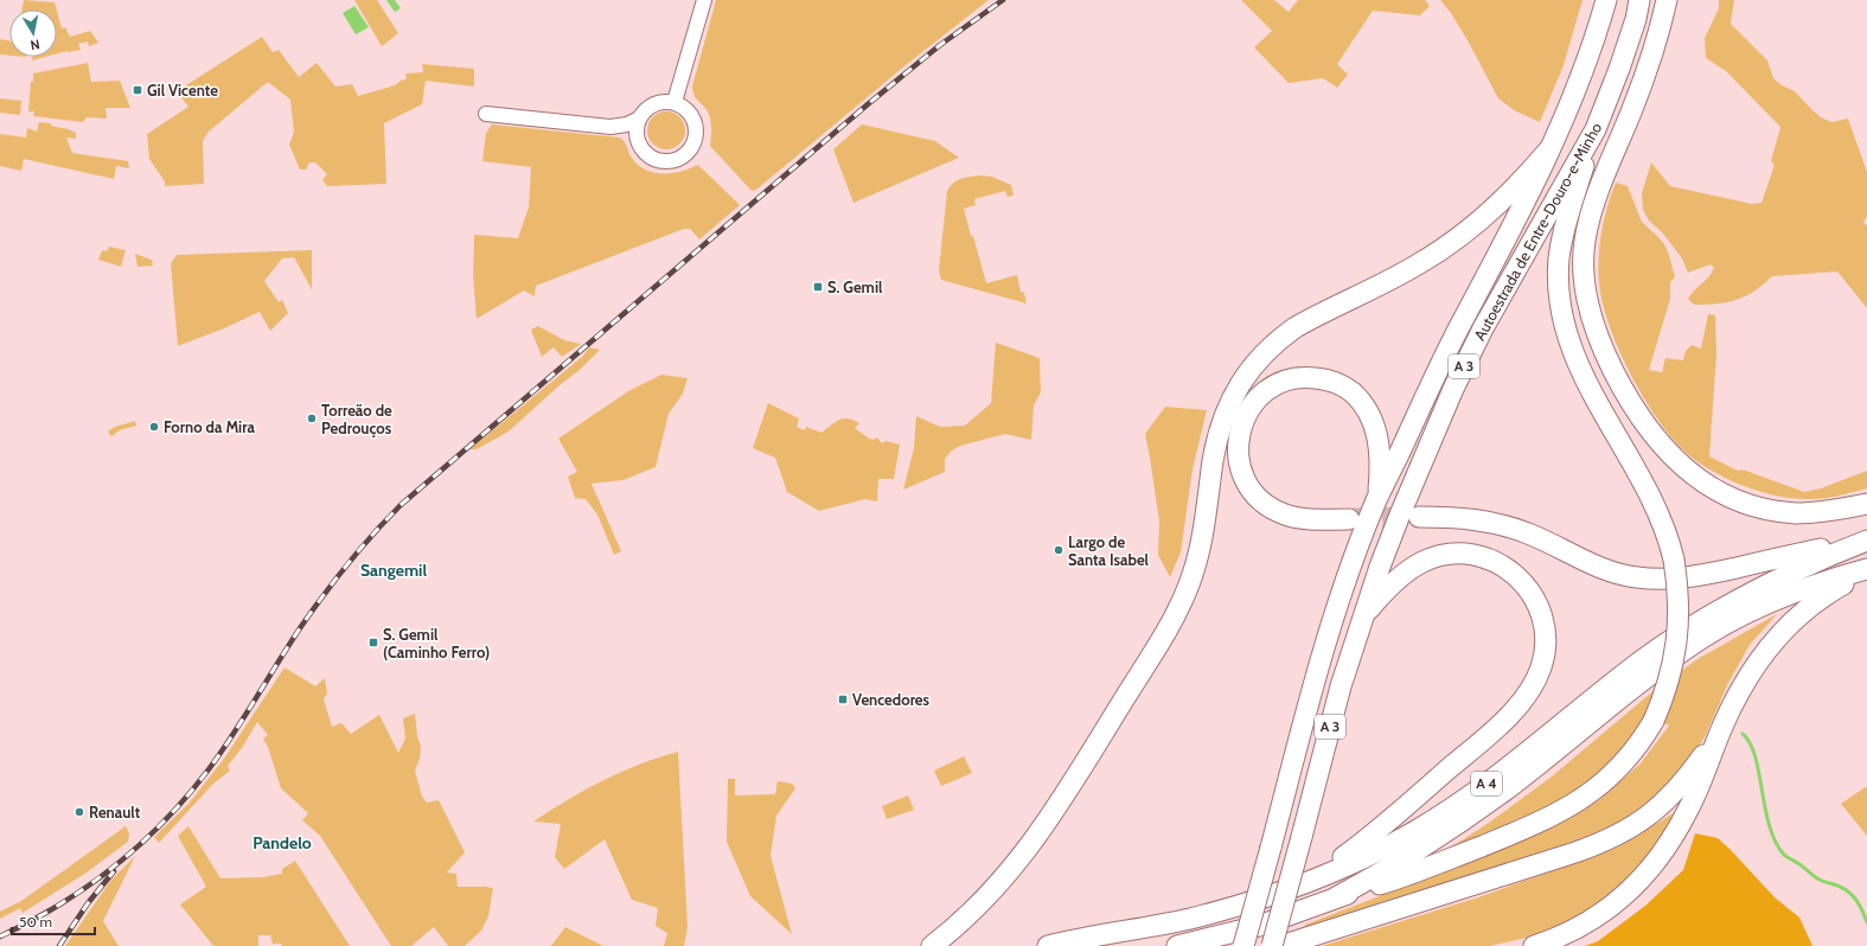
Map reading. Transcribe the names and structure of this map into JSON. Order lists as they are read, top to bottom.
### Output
{
  "streets": {
    "highway": ["Autoestrada de Entre-Douro-e-Minho", "A 3", "A 4"]
  },
  "districts": ["Sangemil", "Pandelo"],
  "places": {
    "transit": [
      "Gil Vicente",
      "S. Gemil",
      "S. Gemil (Caminho Ferro)",
      "Vencedores"
    ],
    "other": [
      "Torreão de Pedrouços",
      "Forno da Mira",
      "Largo de Santa Isabel",
      "Renault"
    ]
  },
  "scale_bar": "50 m",
  "north": "bottom"
}
